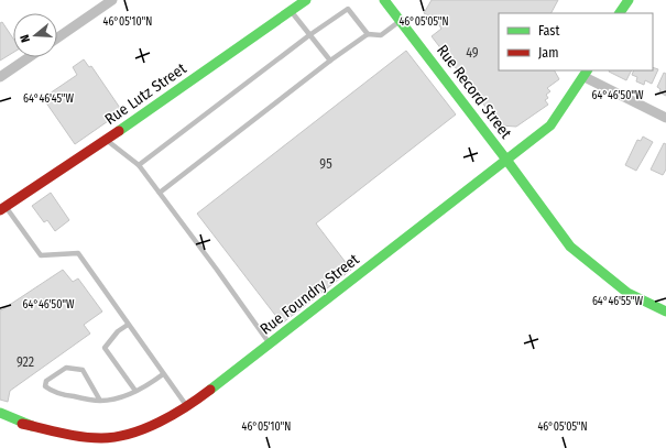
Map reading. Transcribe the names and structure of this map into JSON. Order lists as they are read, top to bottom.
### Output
{
  "streets": {
    "street": ["Rue Record Street", "Rue Lutz Street", "Rue Foundry Street"]
  },
  "crossings": [
    ["Rue Record Street", "Rue Foundry Street"]
  ],
  "house_numbers": ["49", "95", "922"],
  "legend": ["Fast", "Jam"],
  "north": "left",
  "coordinates": [
    "46°05'10\"N",
    "46°05'05\"N",
    "64°46'50\"W",
    "64°46'45\"W",
    "64°46'55\"W"
  ]
}
